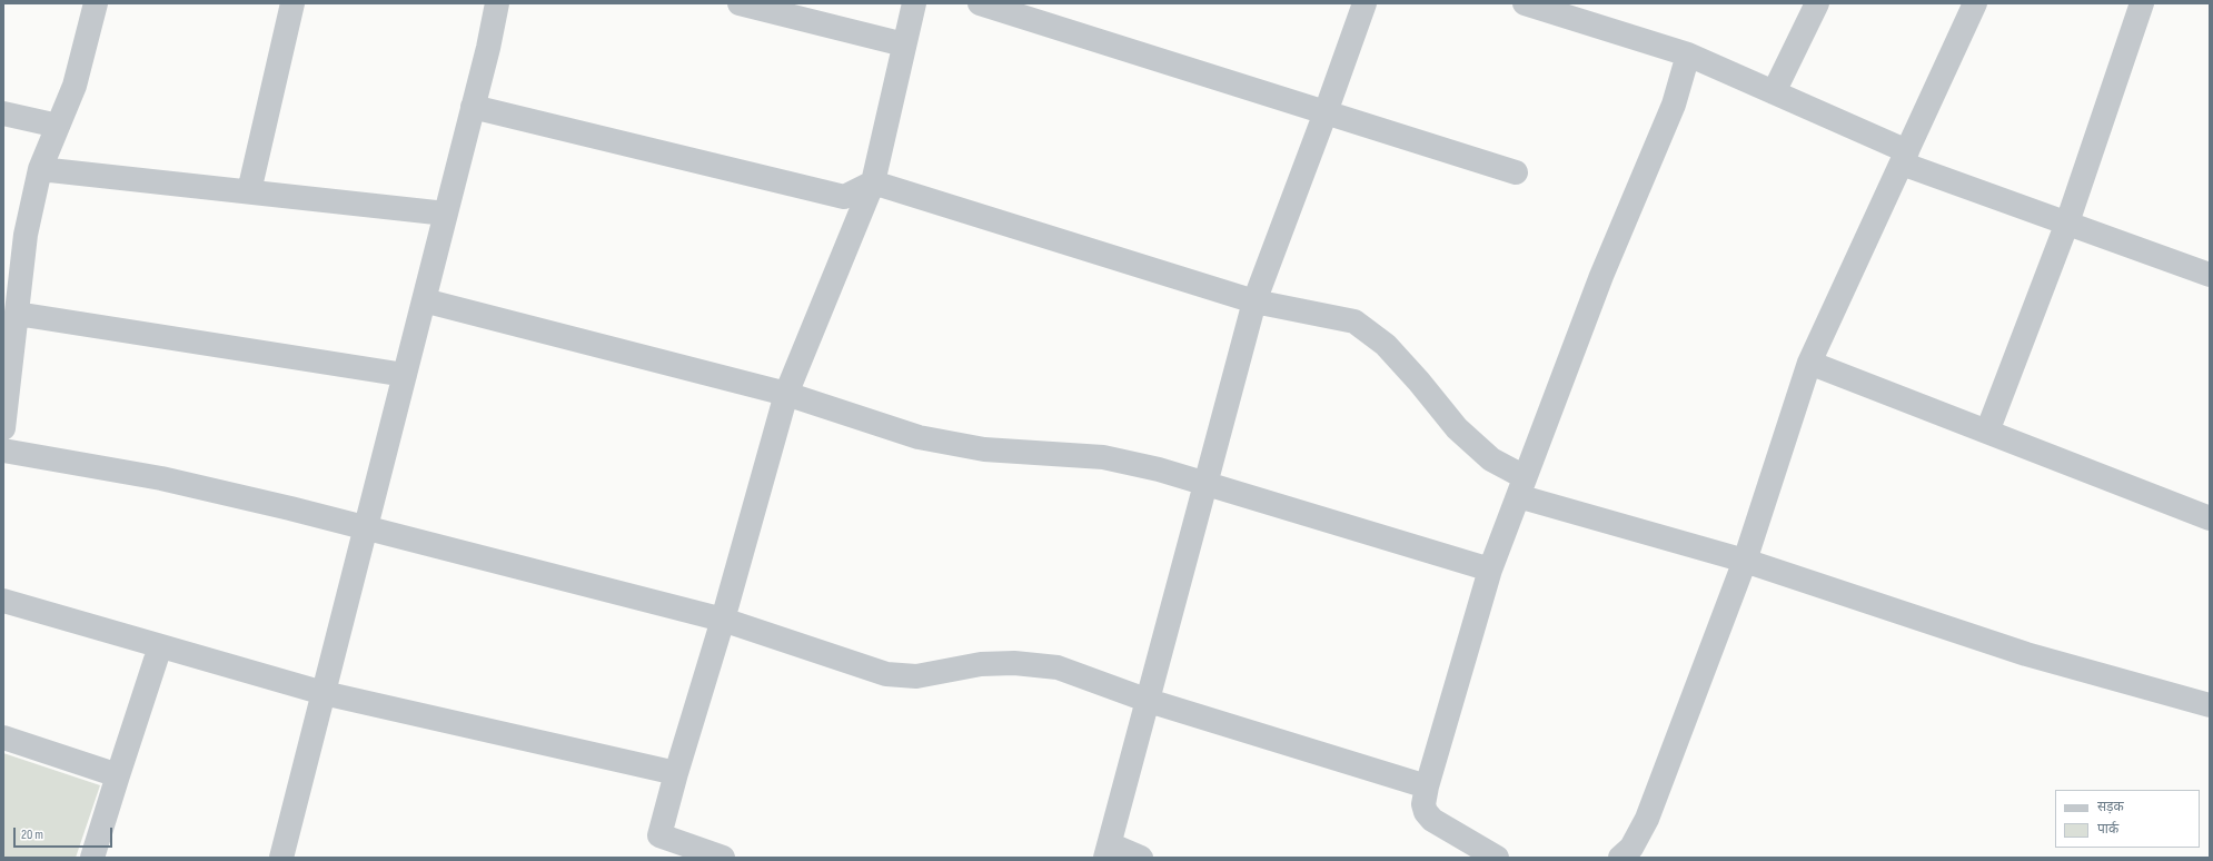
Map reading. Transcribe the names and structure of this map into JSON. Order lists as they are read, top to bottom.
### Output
{
  "legend": ["सड़क", "पार्क"],
  "scale_bar": "20 m"
}
